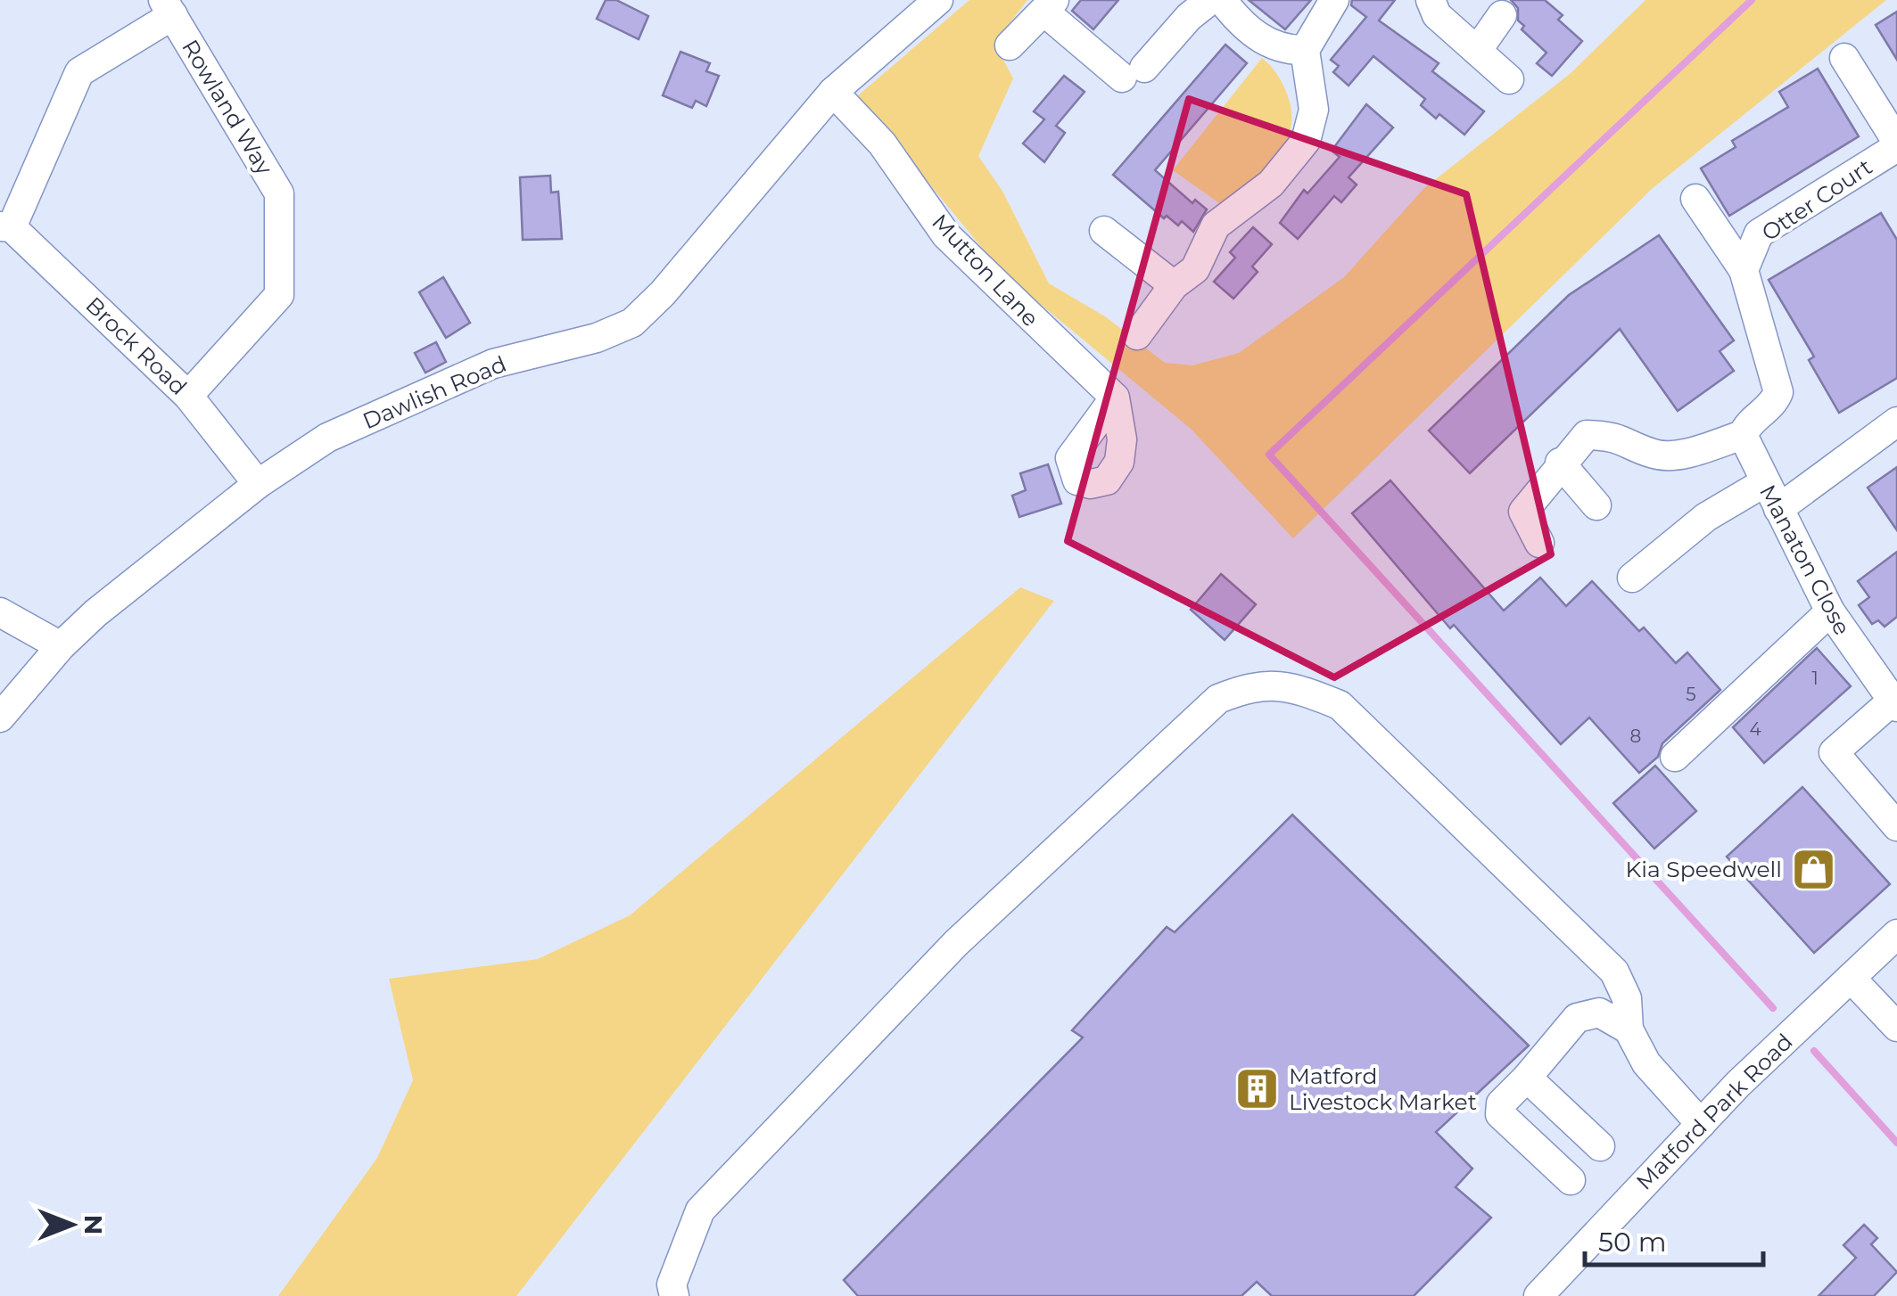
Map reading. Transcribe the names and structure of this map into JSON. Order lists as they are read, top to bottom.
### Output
{
  "streets": {
    "street": [
      "Rowland Way",
      "Otter Court",
      "Mutton Lane",
      "Brock Road",
      "Dawlish Road",
      "Manaton Close",
      "Matford Park Road"
    ]
  },
  "crossings": [
    ["Rowland Way", "Brock Road"],
    ["Mutton Lane", "Dawlish Road"],
    ["Brock Road", "Dawlish Road"]
  ],
  "places": {
    "shop": ["Kia Speedwell"],
    "building": ["Matford Livestock Market"]
  },
  "house_numbers": [
    "1",
    "5",
    "4",
    "8"
  ],
  "scale_bar": "50 m",
  "north": "right"
}
